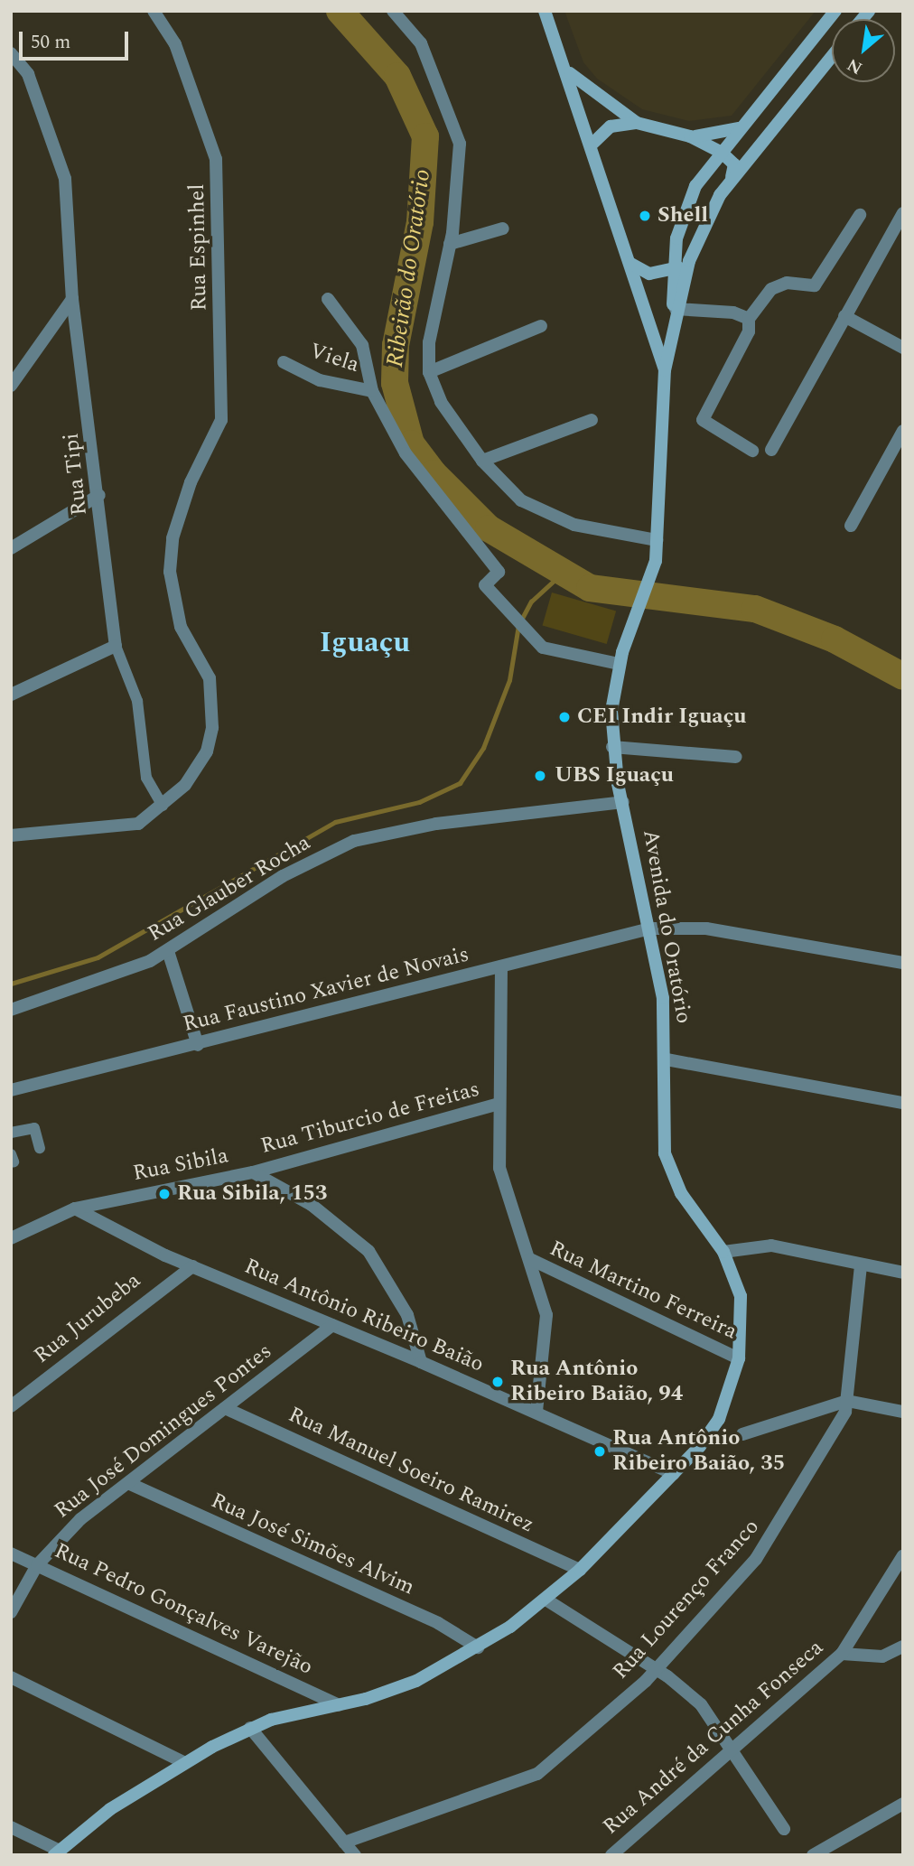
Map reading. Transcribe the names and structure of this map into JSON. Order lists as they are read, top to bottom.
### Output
{
  "streets": {
    "main road": ["Avenida do Oratório"],
    "street": [
      "Rua Espinhel",
      "Viela",
      "Rua Tipi",
      "Rua Glauber Rocha",
      "Rua Faustino Xavier de Novais",
      "Rua Tiburcio de Freitas",
      "Rua Sibila",
      "Rua Martino Ferreira",
      "Rua Antônio Ribeiro Baião",
      "Rua Jurubeba",
      "Rua José Domingues Pontes",
      "Rua Manuel Soeiro Ramirez",
      "Rua José Simões Alvim",
      "Rua Lourenço Franco",
      "Rua Pedro Gonçalves Varejão",
      "Rua André da Cunha Fonseca"
    ]
  },
  "crossings": [
    ["Rua Glauber Rocha", "Avenida do Oratório"],
    ["Avenida do Oratório", "Rua Faustino Xavier de Novais"],
    ["Avenida do Oratório", "Rua Martino Ferreira"],
    ["Avenida do Oratório", "Rua Antônio Ribeiro Baião"],
    ["Avenida do Oratório", "Rua Manuel Soeiro Ramirez"],
    ["Avenida do Oratório", "Rua José Simões Alvim"],
    ["Avenida do Oratório", "Rua Pedro Gonçalves Varejão"],
    ["Rua Tiburcio de Freitas", "Rua Sibila"],
    ["Rua Sibila", "Rua Antônio Ribeiro Baião"],
    ["Rua Antônio Ribeiro Baião", "Rua Jurubeba"],
    ["Rua Antônio Ribeiro Baião", "Rua José Domingues Pontes"],
    ["Rua José Domingues Pontes", "Rua Manuel Soeiro Ramirez"],
    ["Rua José Domingues Pontes", "Rua José Simões Alvim"],
    ["Rua José Domingues Pontes", "Rua Pedro Gonçalves Varejão"]
  ],
  "districts": ["Iguaçu"],
  "water": ["Ribeirão do Oratório"],
  "places": [
    "Shell",
    "CEI Indir Iguaçu",
    "UBS Iguaçu",
    "Rua Sibila, 153",
    "Rua Antônio Ribeiro Baião, 94",
    "Rua Antônio Ribeiro Baião, 35"
  ],
  "scale_bar": "50 m",
  "north": "bottom left"
}
